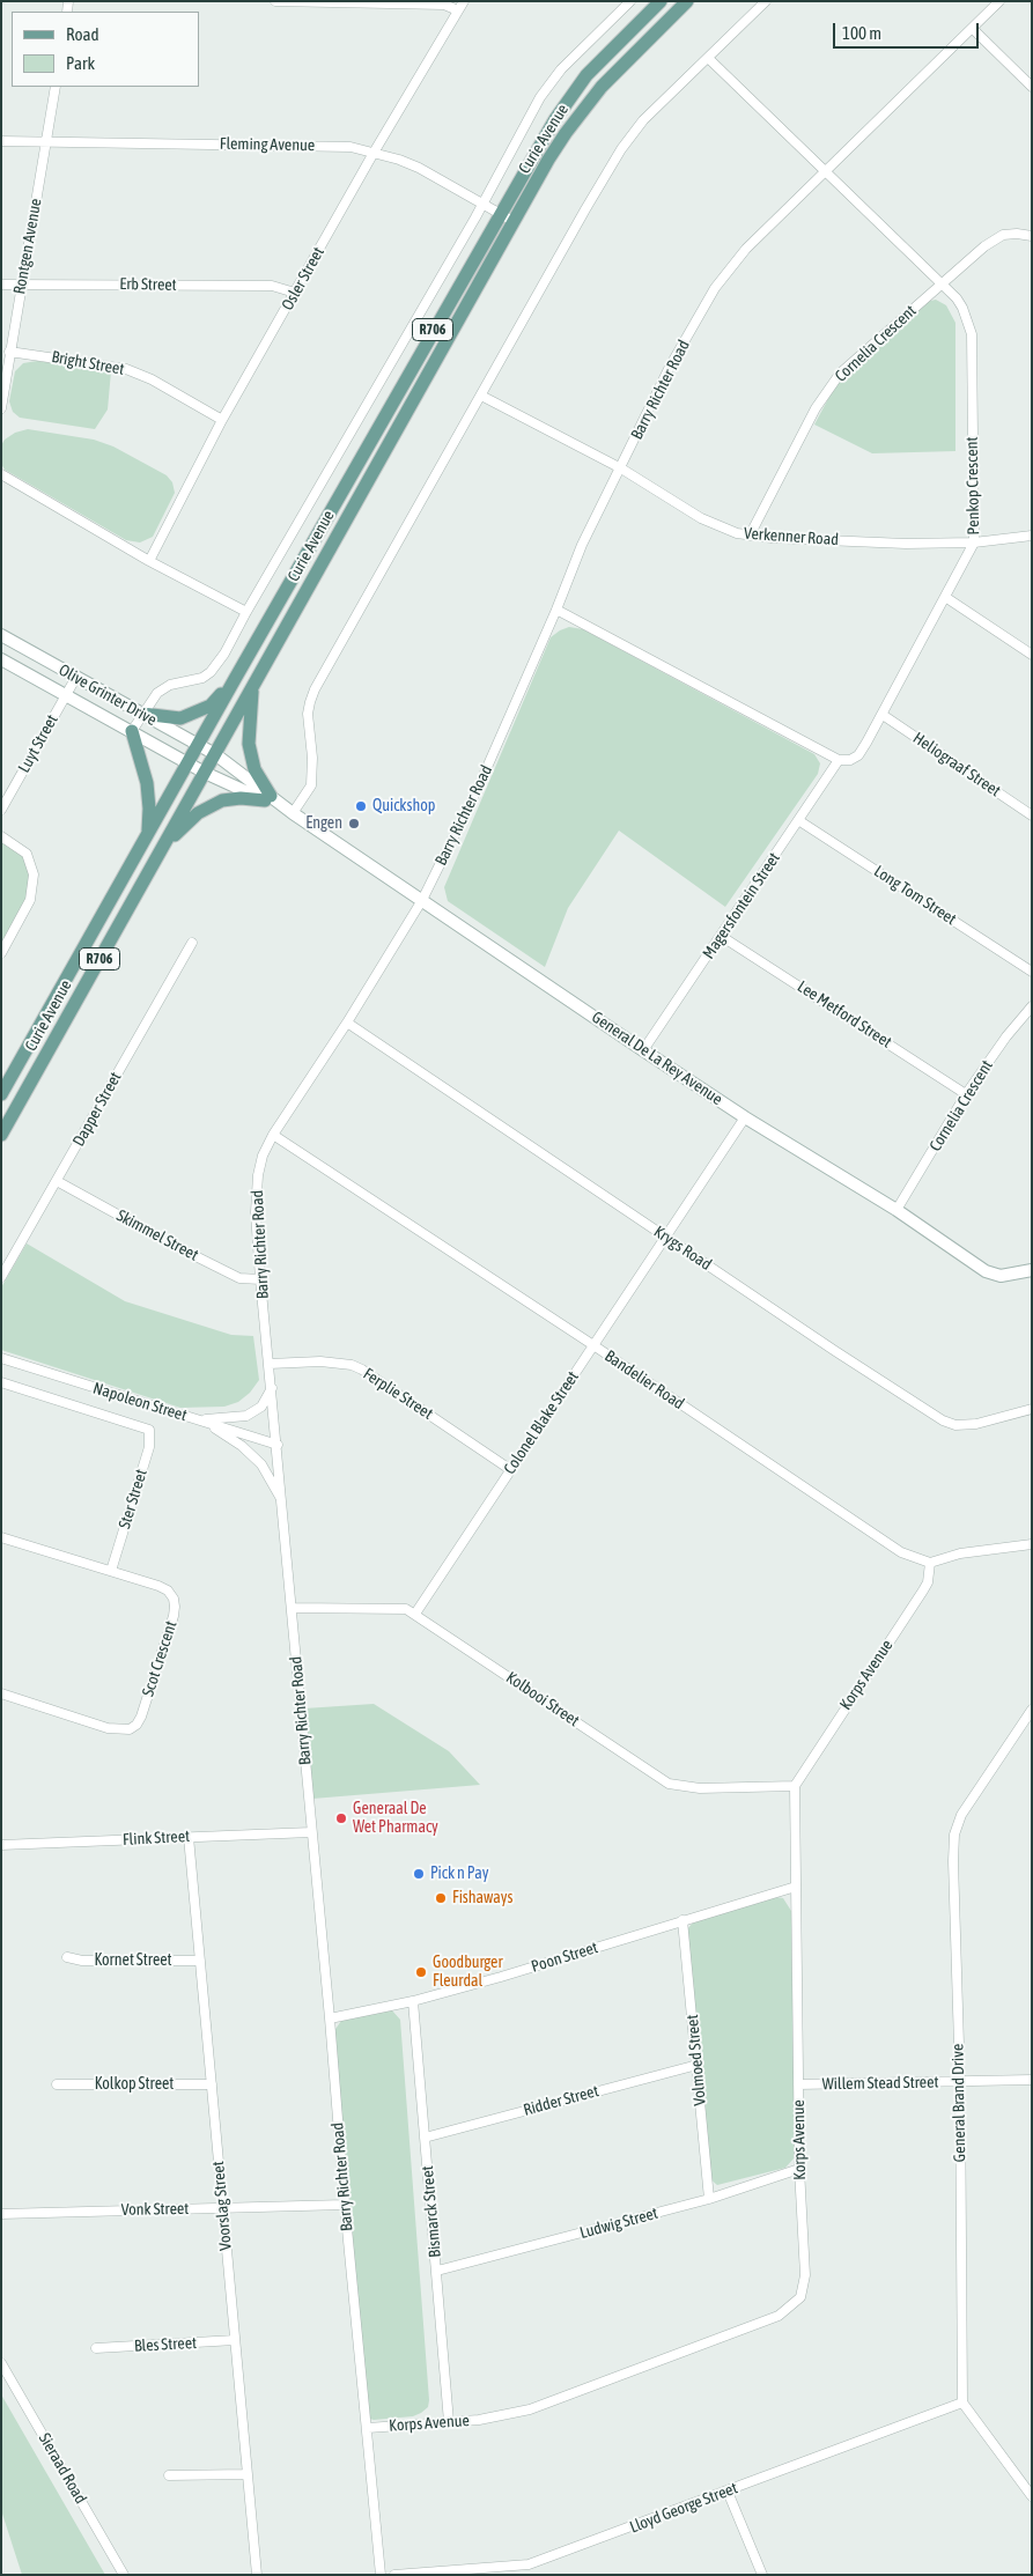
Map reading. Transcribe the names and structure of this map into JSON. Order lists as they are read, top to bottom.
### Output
{
  "streets": {
    "main road": ["Curie Avenue", "R706"],
    "street": [
      "Fleming Avenue",
      "Rontgen Avenue",
      "Osler Street",
      "Erb Street",
      "Cornelia Crescent",
      "Bright Street",
      "Barry Richter Road",
      "Penkop Crescent",
      "Verkenner Road",
      "Olive Grinter Drive",
      "Luyt Street",
      "Heliograaf Street",
      "Long Tom Street",
      "Magersfontein Street",
      "Lee Metford Street",
      "General De La Rey Avenue",
      "Dapper Street",
      "Skimmel Street",
      "Krygs Road",
      "Bandelier Road",
      "Ferplie Street",
      "Napoleon Street",
      "Colonel Blake Street",
      "Ster Street",
      "Scot Crescent",
      "Korps Avenue",
      "Kolbooi Street",
      "Flink Street",
      "Poon Street",
      "Kornet Street",
      "Volmoed Street",
      "Willem Stead Street",
      "Kolkop Street",
      "Ridder Street",
      "General Brand Drive",
      "Voorslag Street",
      "Vonk Street",
      "Bismarck Street",
      "Ludwig Street",
      "Bles Street",
      "Sieraad Road",
      "Lloyd George Street"
    ]
  },
  "crossings": [
    ["Curie Avenue", "Fleming Avenue"],
    ["Curie Avenue", "Olive Grinter Drive"],
    ["Curie Avenue", "General De La Rey Avenue"],
    ["Fleming Avenue", "Rontgen Avenue"],
    ["Fleming Avenue", "Osler Street"],
    ["Rontgen Avenue", "Erb Street"],
    ["Rontgen Avenue", "Bright Street"],
    ["Osler Street", "Erb Street"],
    ["Osler Street", "Bright Street"],
    ["Cornelia Crescent", "Penkop Crescent"],
    ["Cornelia Crescent", "Verkenner Road"],
    ["Cornelia Crescent", "Lee Metford Street"],
    ["Cornelia Crescent", "General De La Rey Avenue"],
    ["Barry Richter Road", "Penkop Crescent"],
    ["Barry Richter Road", "Verkenner Road"],
    ["Barry Richter Road", "General De La Rey Avenue"],
    ["Barry Richter Road", "Skimmel Street"],
    ["Barry Richter Road", "Krygs Road"],
    ["Barry Richter Road", "Bandelier Road"],
    ["Barry Richter Road", "Ferplie Street"],
    ["Barry Richter Road", "Napoleon Street"],
    ["Barry Richter Road", "Korps Avenue"],
    ["Barry Richter Road", "Kolbooi Street"],
    ["Barry Richter Road", "Flink Street"],
    ["Barry Richter Road", "Poon Street"],
    ["Barry Richter Road", "Vonk Street"],
    ["Penkop Crescent", "Verkenner Road"],
    ["Penkop Crescent", "Heliograaf Street"],
    ["Penkop Crescent", "Magersfontein Street"],
    ["Olive Grinter Drive", "Luyt Street"],
    ["Olive Grinter Drive", "General De La Rey Avenue"],
    ["Long Tom Street", "Magersfontein Street"],
    ["Magersfontein Street", "Lee Metford Street"],
    ["Magersfontein Street", "General De La Rey Avenue"],
    ["General De La Rey Avenue", "Colonel Blake Street"],
    ["Dapper Street", "Skimmel Street"],
    ["Krygs Road", "Colonel Blake Street"],
    ["Bandelier Road", "Colonel Blake Street"],
    ["Bandelier Road", "Korps Avenue"],
    ["Ferplie Street", "Colonel Blake Street"],
    ["Napoleon Street", "Ster Street"],
    ["Colonel Blake Street", "Kolbooi Street"],
    ["Ster Street", "Scot Crescent"],
    ["Korps Avenue", "Kolbooi Street"],
    ["Korps Avenue", "Poon Street"],
    ["Korps Avenue", "Willem Stead Street"],
    ["Korps Avenue", "Bismarck Street"],
    ["Korps Avenue", "Ludwig Street"],
    ["Flink Street", "Voorslag Street"],
    ["Poon Street", "Volmoed Street"],
    ["Poon Street", "Bismarck Street"],
    ["Kornet Street", "Voorslag Street"],
    ["Volmoed Street", "Ridder Street"],
    ["Volmoed Street", "Ludwig Street"],
    ["Willem Stead Street", "General Brand Drive"],
    ["Kolkop Street", "Voorslag Street"],
    ["Ridder Street", "Bismarck Street"],
    ["General Brand Drive", "Lloyd George Street"],
    ["Voorslag Street", "Vonk Street"],
    ["Voorslag Street", "Bles Street"],
    ["Bismarck Street", "Ludwig Street"]
  ],
  "places": [
    "Quickshop",
    "Engen",
    "Generaal De Wet Pharmacy",
    "Pick n Pay",
    "Fishaways",
    "Goodburger Fleurdal"
  ],
  "legend": ["Road", "Park"],
  "scale_bar": "100 m"
}
